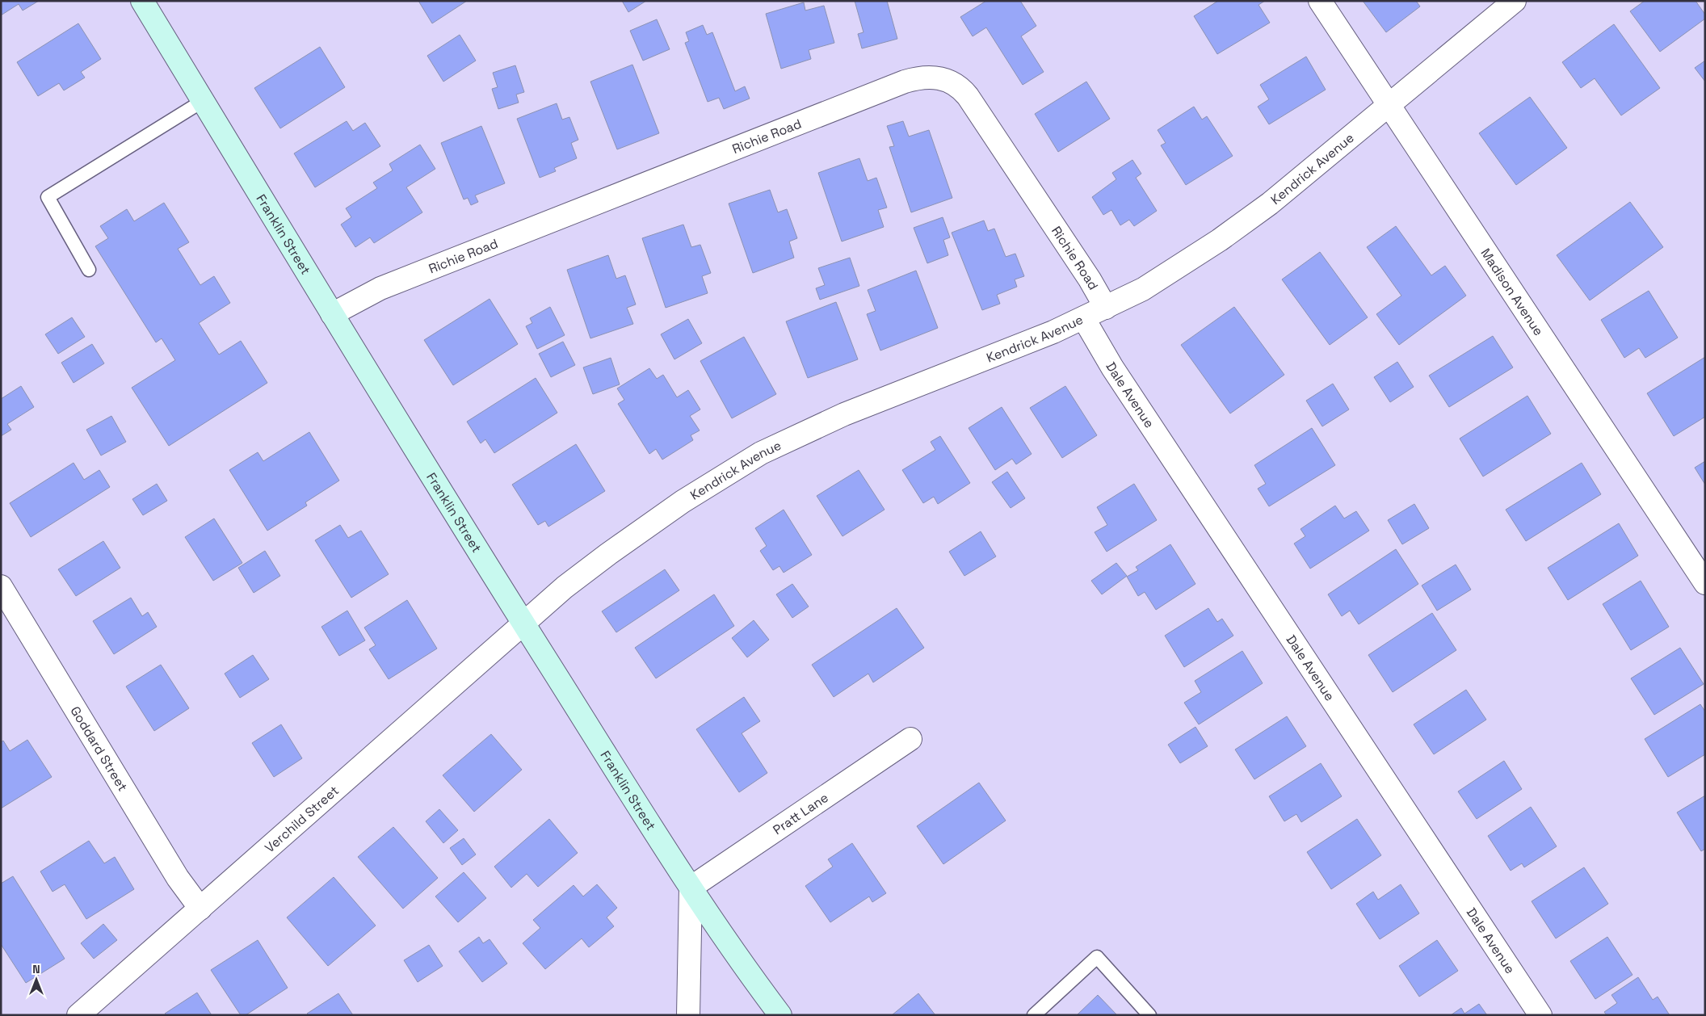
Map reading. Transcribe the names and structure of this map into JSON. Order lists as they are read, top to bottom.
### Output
{
  "streets": {
    "main road": ["Franklin Street"],
    "street": [
      "Richie Road",
      "Kendrick Avenue",
      "Madison Avenue",
      "Dale Avenue",
      "Goddard Street",
      "Pratt Lane",
      "Verchild Street"
    ]
  },
  "crossings": [
    ["Richie Road", "Kendrick Avenue"],
    ["Richie Road", "Franklin Street"],
    ["Kendrick Avenue", "Franklin Street"],
    ["Kendrick Avenue", "Madison Avenue"],
    ["Kendrick Avenue", "Dale Avenue"],
    ["Kendrick Avenue", "Verchild Street"],
    ["Franklin Street", "Pratt Lane"],
    ["Franklin Street", "Verchild Street"],
    ["Goddard Street", "Verchild Street"]
  ],
  "north": "top"
}
